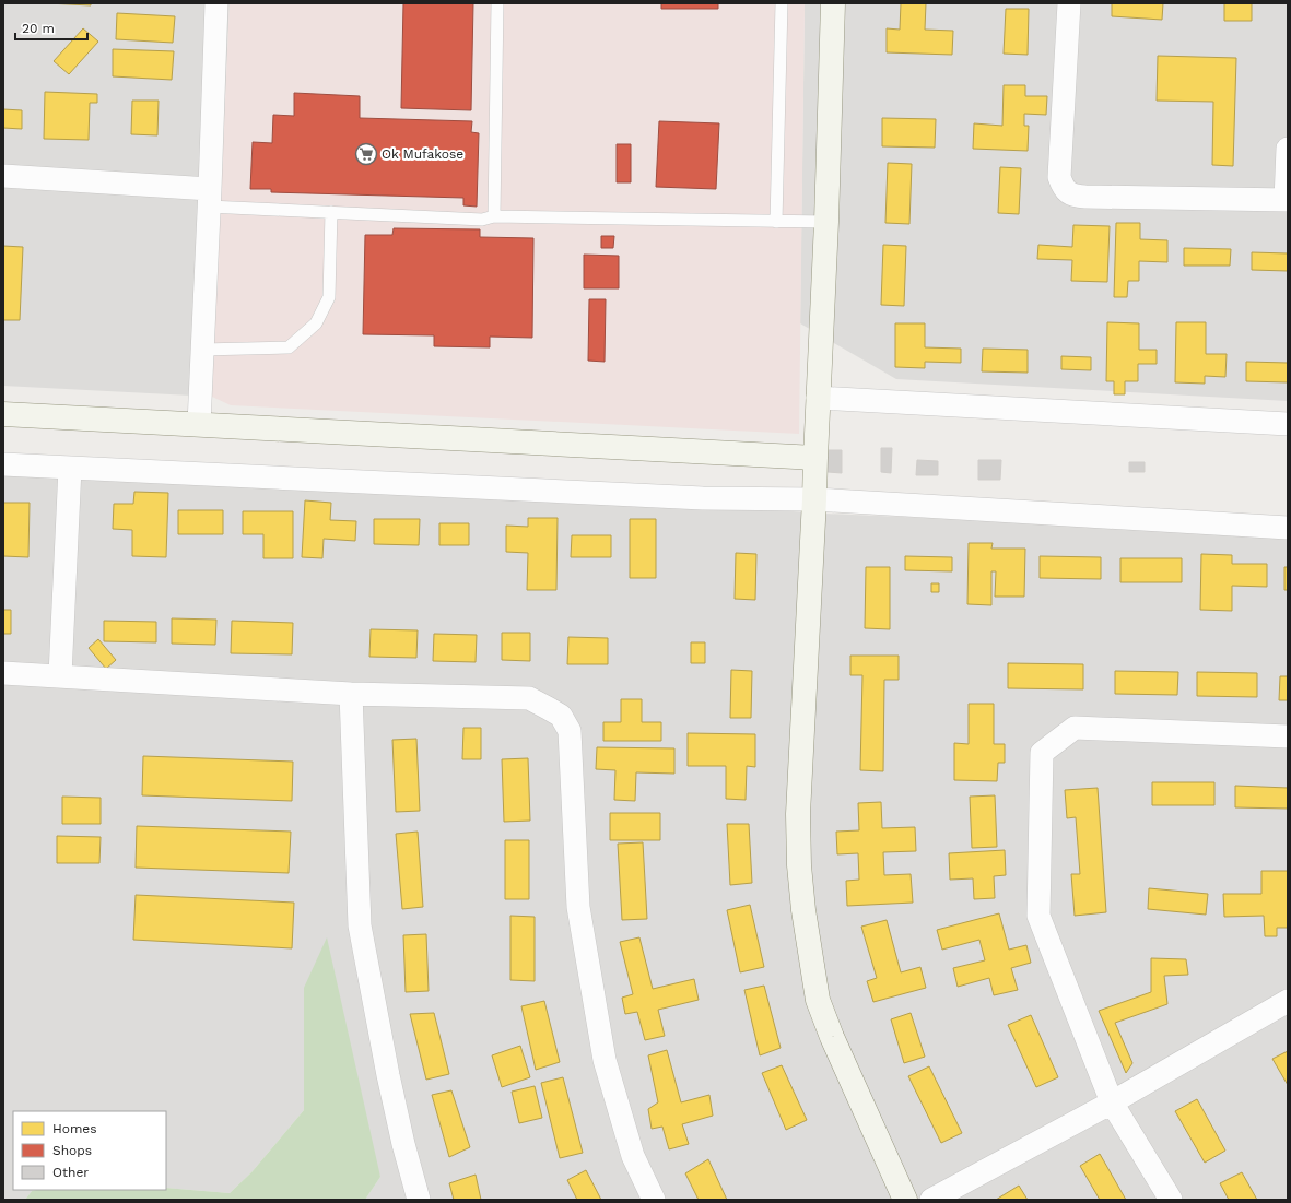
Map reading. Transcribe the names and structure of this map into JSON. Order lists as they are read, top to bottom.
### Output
{
  "places": {
    "supermarket": ["Ok Mufakose"]
  },
  "legend": ["Homes", "Shops", "Other"],
  "scale_bar": "20 m"
}
